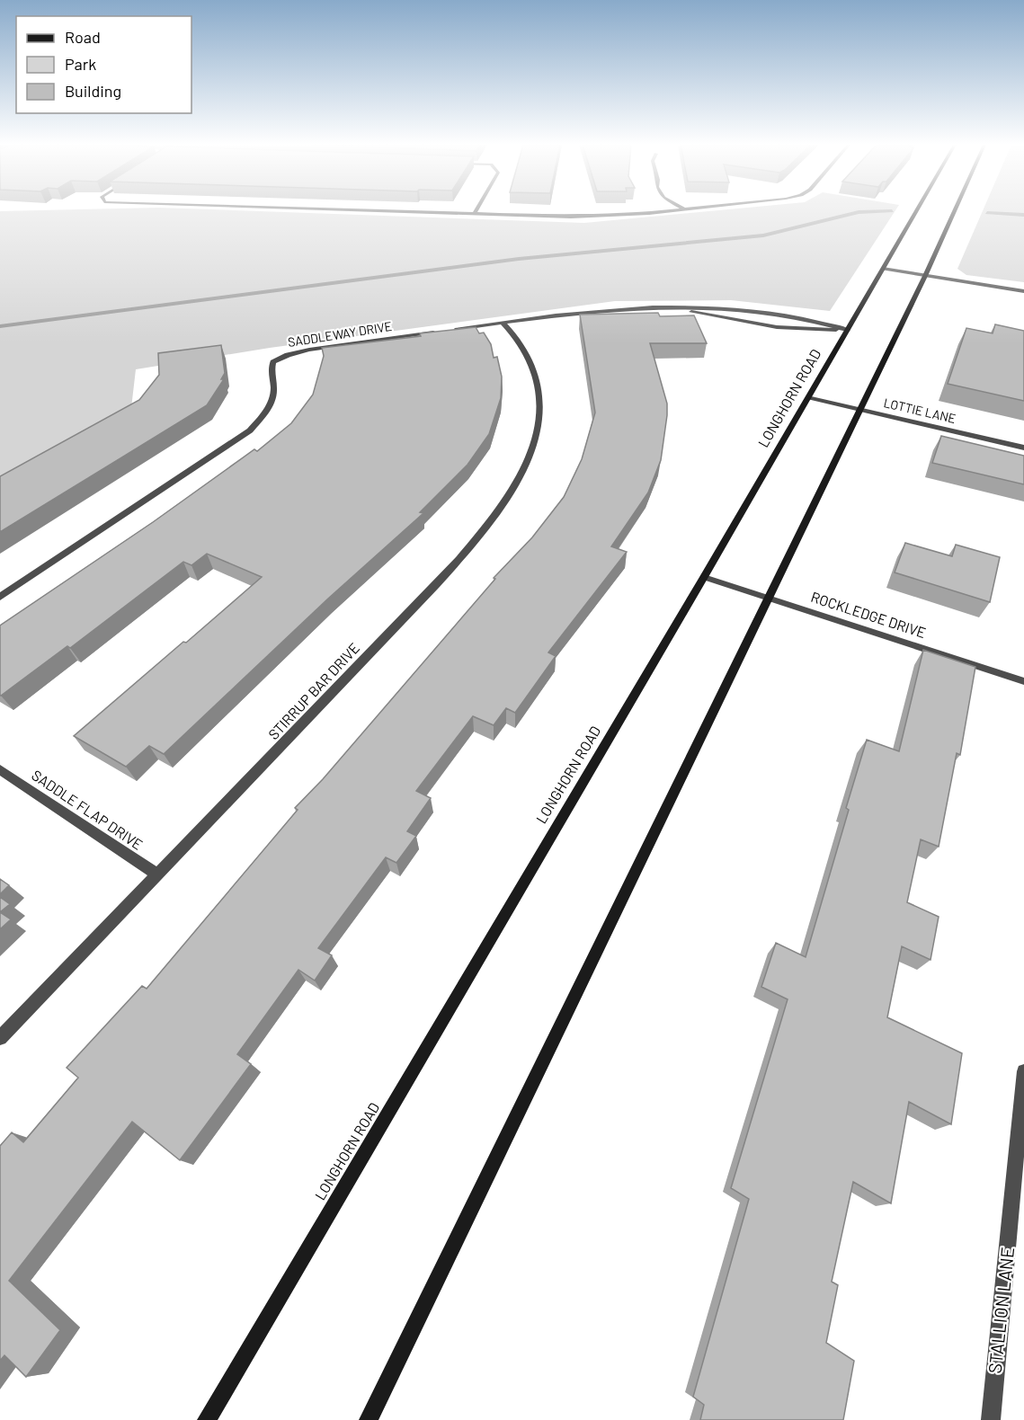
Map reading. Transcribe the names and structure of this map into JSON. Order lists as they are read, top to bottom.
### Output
{
  "streets": {
    "main road": ["LONGHORN ROAD"],
    "street": [
      "SADDLEWAY DRIVE",
      "LOTTIE LANE",
      "ROCKLEDGE DRIVE",
      "STIRRUP BAR DRIVE",
      "SADDLE FLAP DRIVE",
      "STALLION LANE"
    ]
  },
  "crossings": [
    ["SADDLEWAY DRIVE", "LONGHORN ROAD"],
    ["SADDLEWAY DRIVE", "STIRRUP BAR DRIVE"],
    ["LONGHORN ROAD", "LOTTIE LANE"],
    ["LONGHORN ROAD", "ROCKLEDGE DRIVE"],
    ["STIRRUP BAR DRIVE", "SADDLE FLAP DRIVE"]
  ],
  "legend": ["Road", "Park", "Building"]
}
